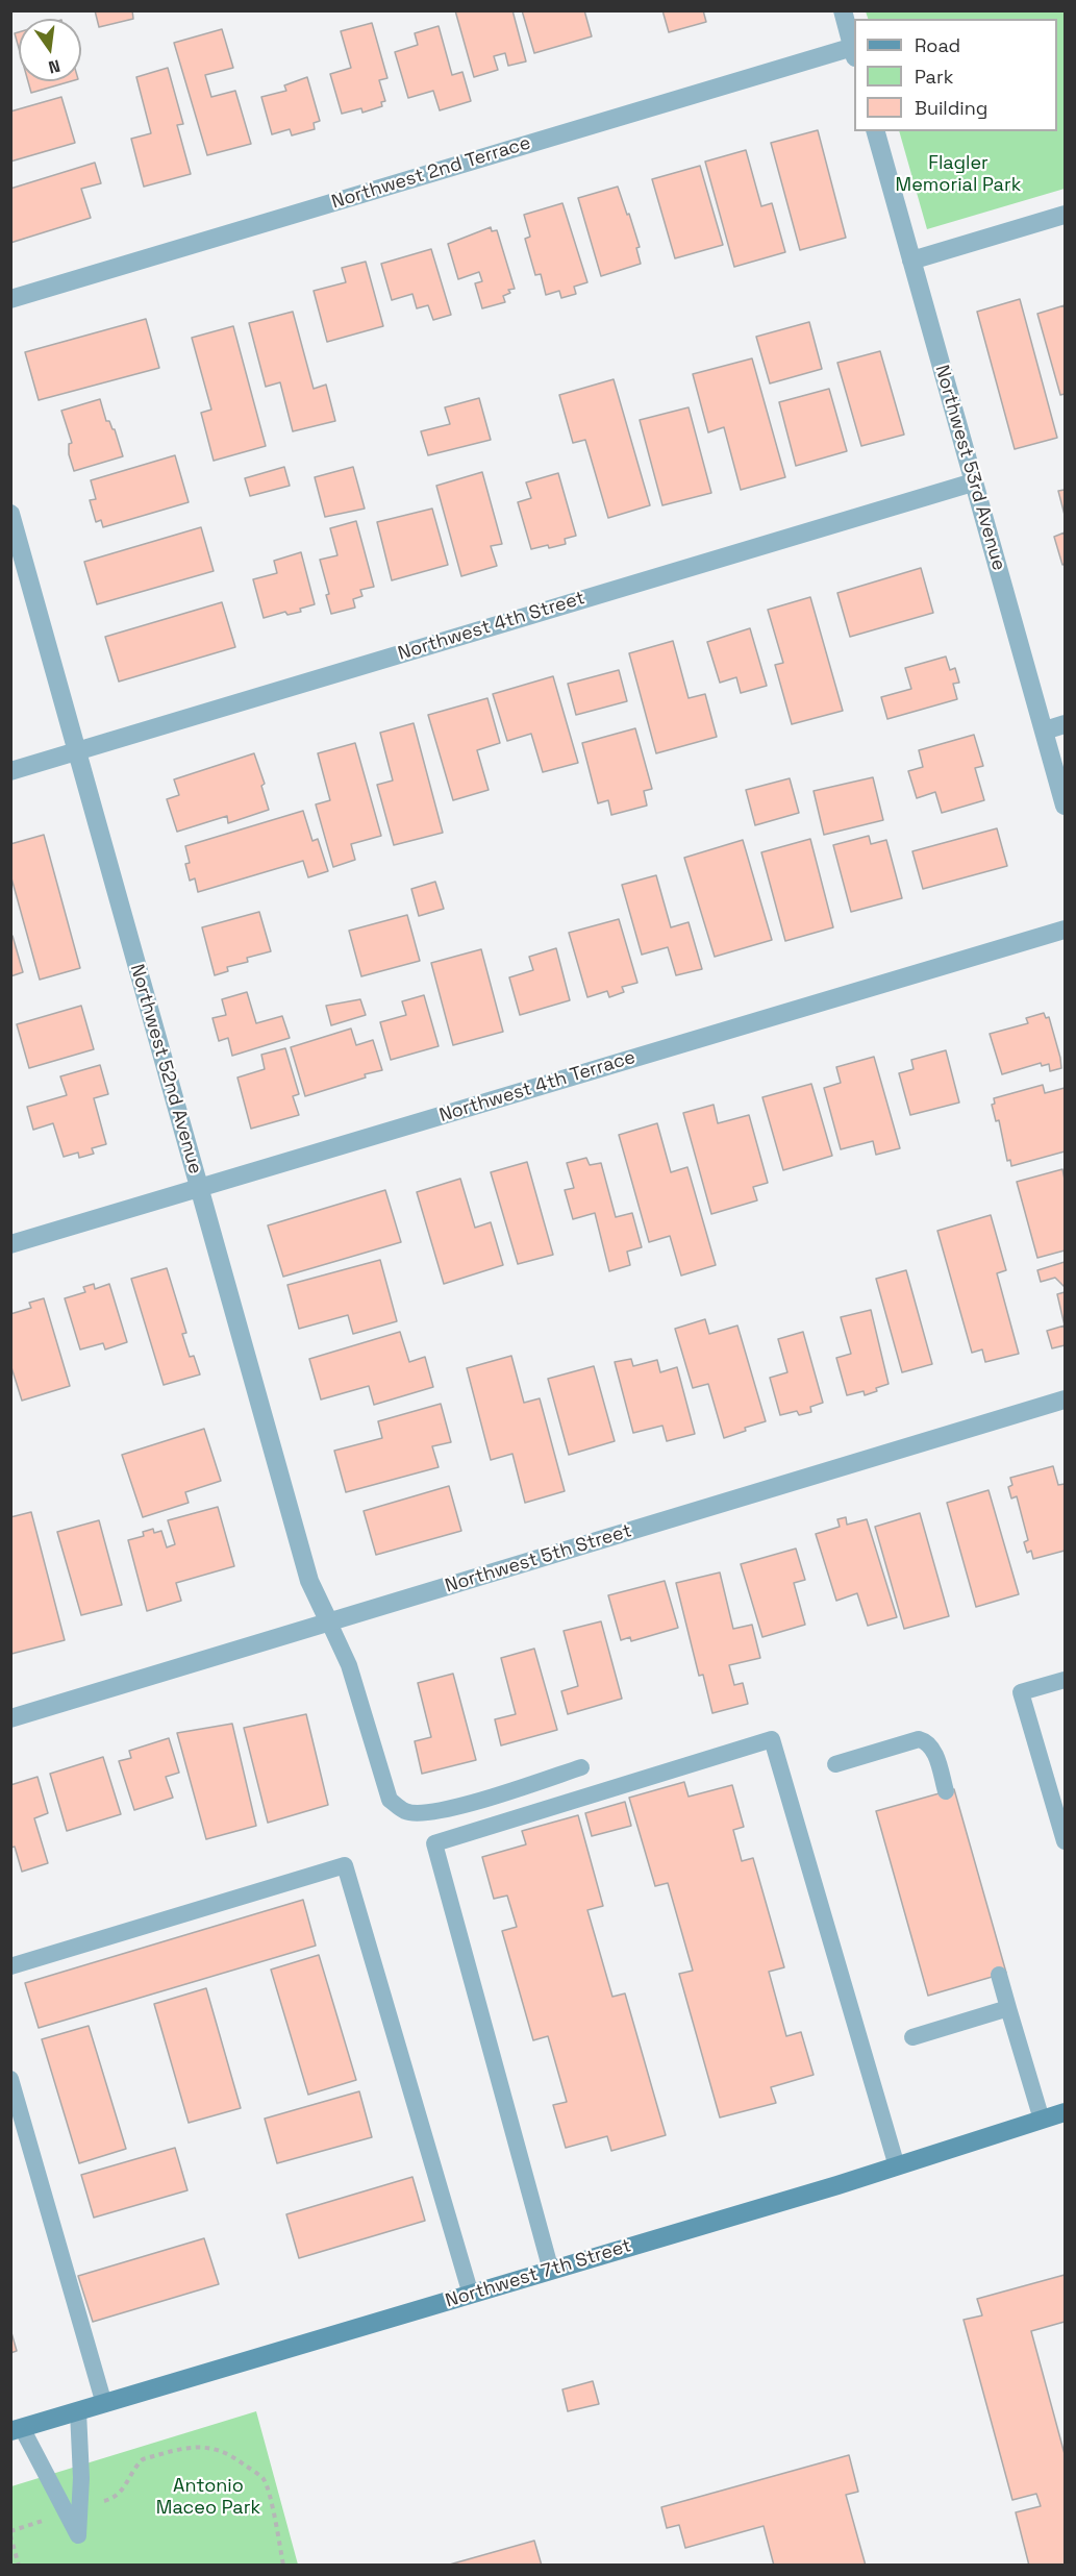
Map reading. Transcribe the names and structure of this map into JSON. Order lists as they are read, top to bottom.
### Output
{
  "streets": {
    "main road": ["Northwest 7th Street"],
    "street": [
      "Northwest 2nd Terrace",
      "Northwest 53rd Avenue",
      "Northwest 4th Street",
      "Northwest 52nd Avenue",
      "Northwest 4th Terrace",
      "Northwest 5th Street"
    ]
  },
  "crossings": [
    ["Northwest 53rd Avenue", "Northwest 4th Street"],
    ["Northwest 4th Street", "Northwest 52nd Avenue"],
    ["Northwest 52nd Avenue", "Northwest 4th Terrace"],
    ["Northwest 52nd Avenue", "Northwest 5th Street"]
  ],
  "parks": ["Flagler Memorial Park", "Antonio Maceo Park"],
  "legend": ["Road", "Park", "Building"],
  "north": "bottom"
}
